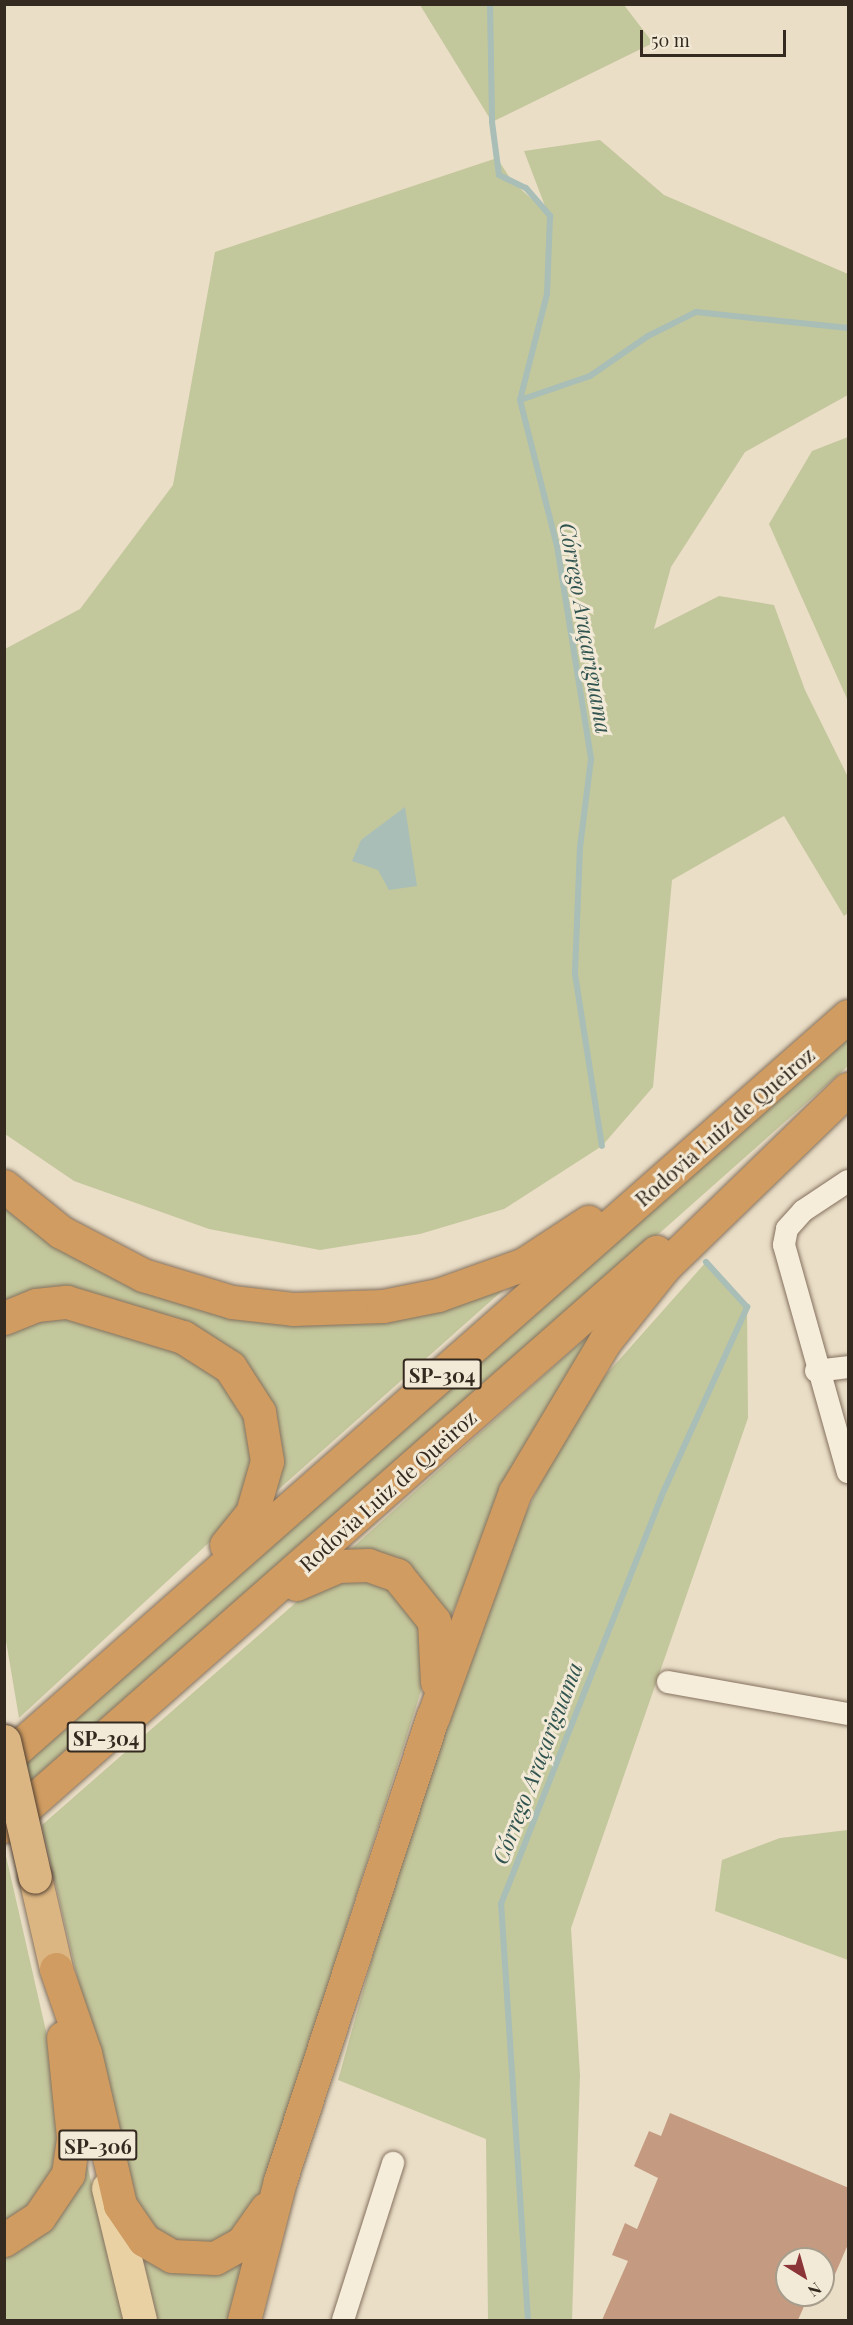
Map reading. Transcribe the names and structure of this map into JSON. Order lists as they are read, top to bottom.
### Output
{
  "streets": {
    "highway": ["Rodovia Luiz de Queiroz", "SP-304", "SP-306"]
  },
  "water": ["Córrego Araçariguama"],
  "scale_bar": "50 m",
  "north": "bottom right"
}
